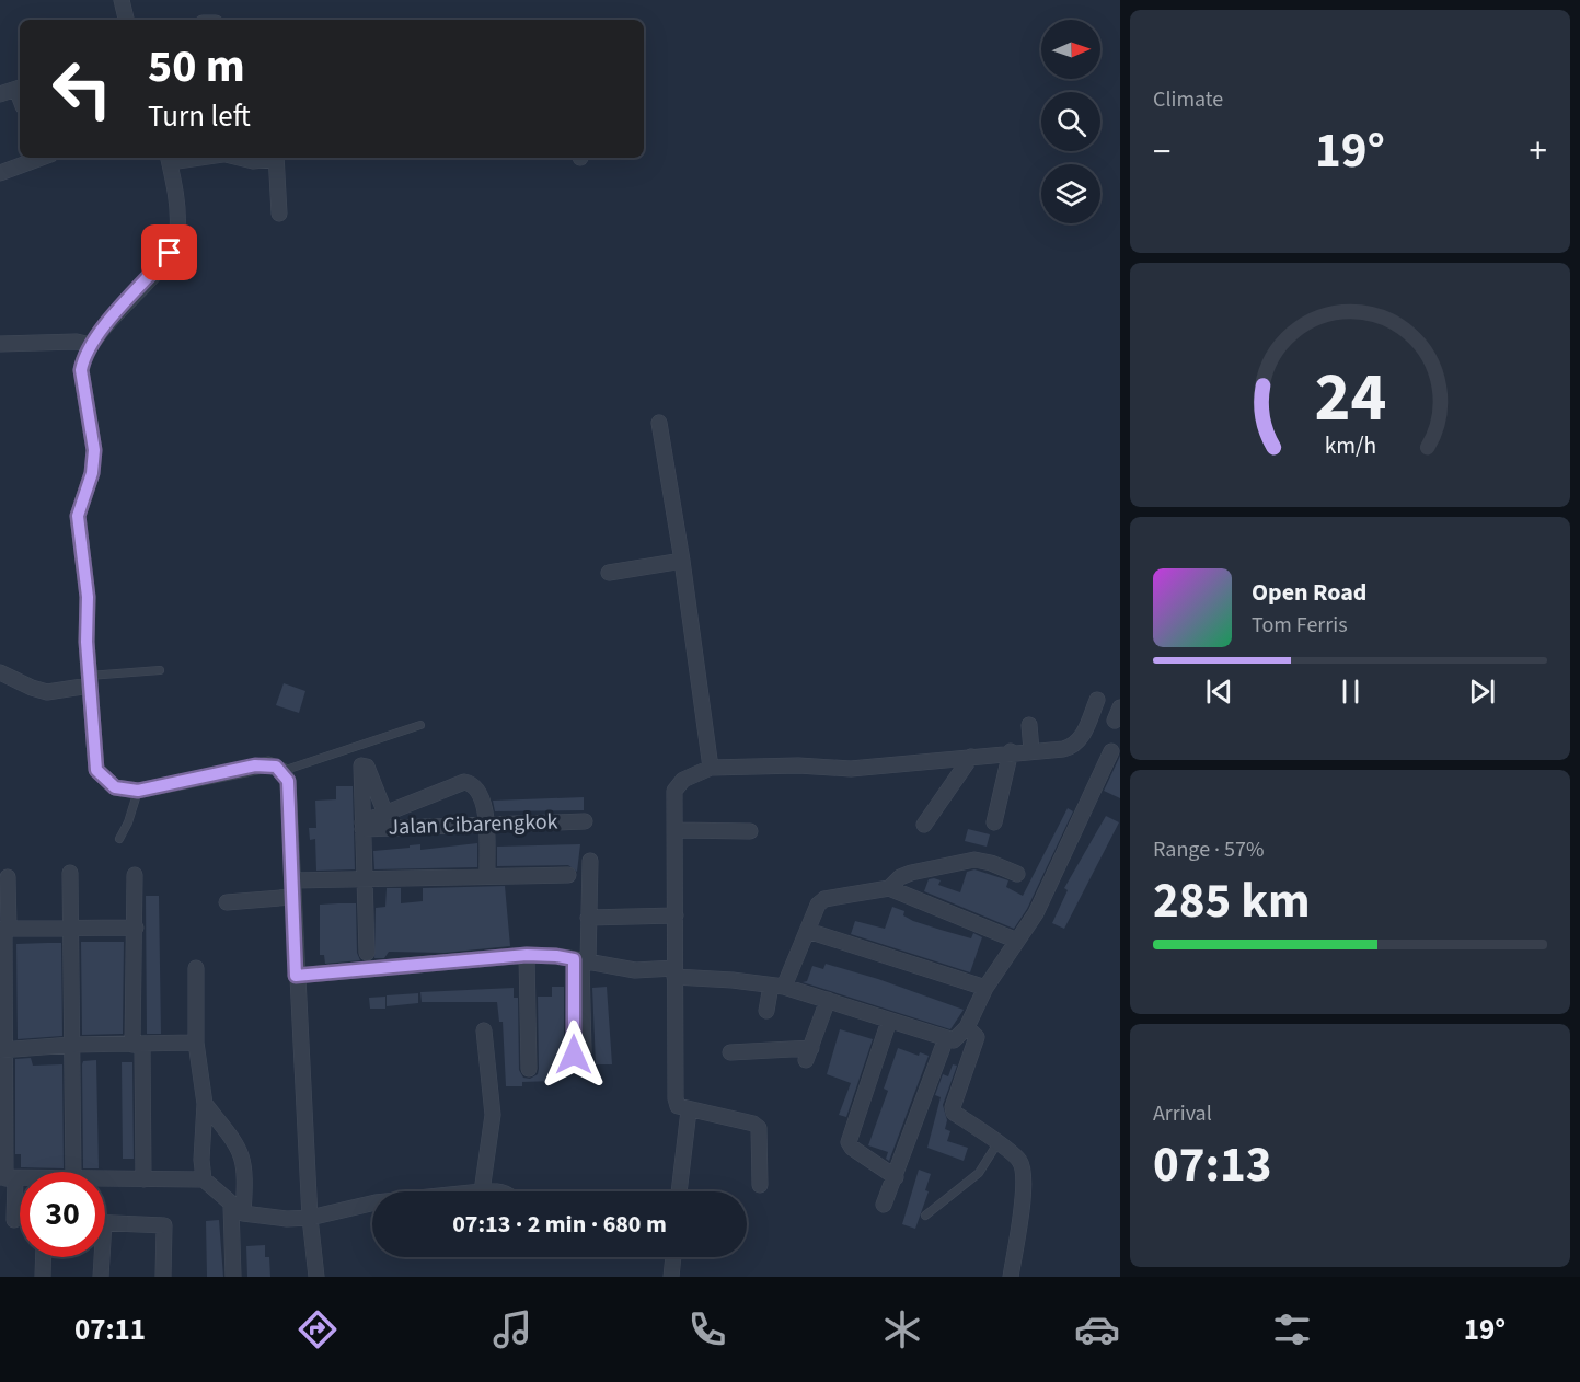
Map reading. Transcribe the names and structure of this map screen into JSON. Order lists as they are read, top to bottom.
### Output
{
  "streets": {
    "street": ["Jalan Cibarengkok"]
  },
  "north": "right",
  "page": {
    "tile": [
      "Climate",
      ["Range · 57%", "285 km"],
      ["Arrival", "07:13"]
    ],
    "turn": ["50 m", "Turn left"],
    "heat": ["−", "19°", "+"],
    "song": ["Open Road", "Tom Ferris"],
    "limit": "30",
    "trip": "07:13 · 2 min · 680 m",
    "tabs": ["07:11", "19°"],
    "gauge": ["24", "km/h"]
  }
}
